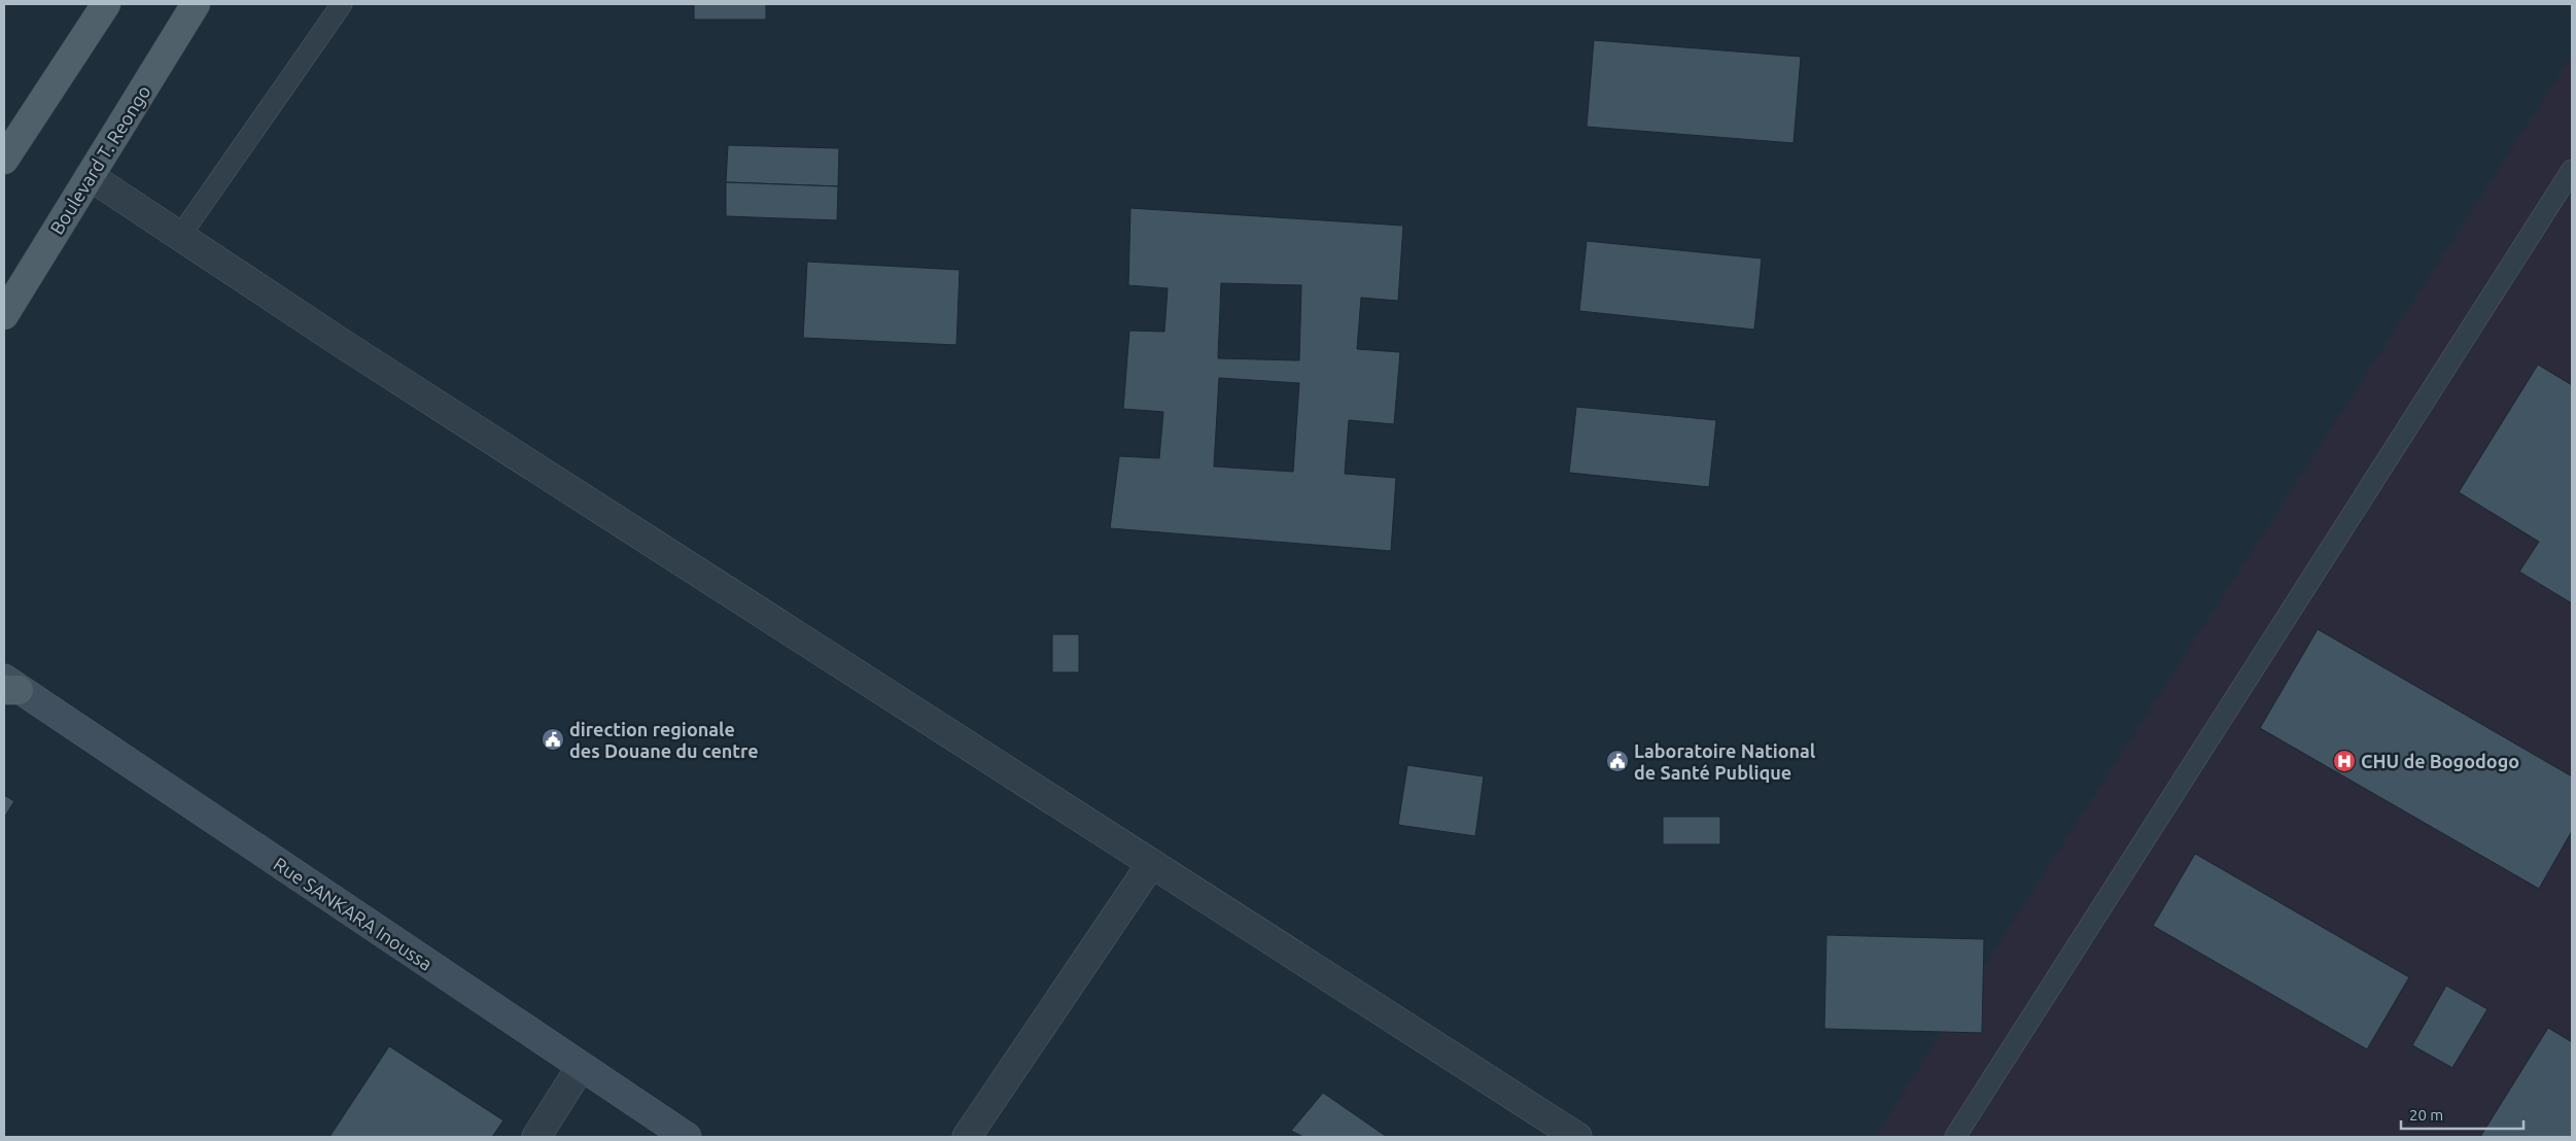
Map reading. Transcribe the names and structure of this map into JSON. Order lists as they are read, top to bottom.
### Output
{
  "streets": {
    "main road": ["Boulevard T. Reongo"],
    "street": ["Rue SANKARA Inoussa"]
  },
  "places": {
    "public building": ["direction regionale des Douane du centre", "Laboratoire National de Santé Publique"],
    "hospital": ["CHU de Bogodogo"]
  },
  "scale_bar": "20 m"
}
